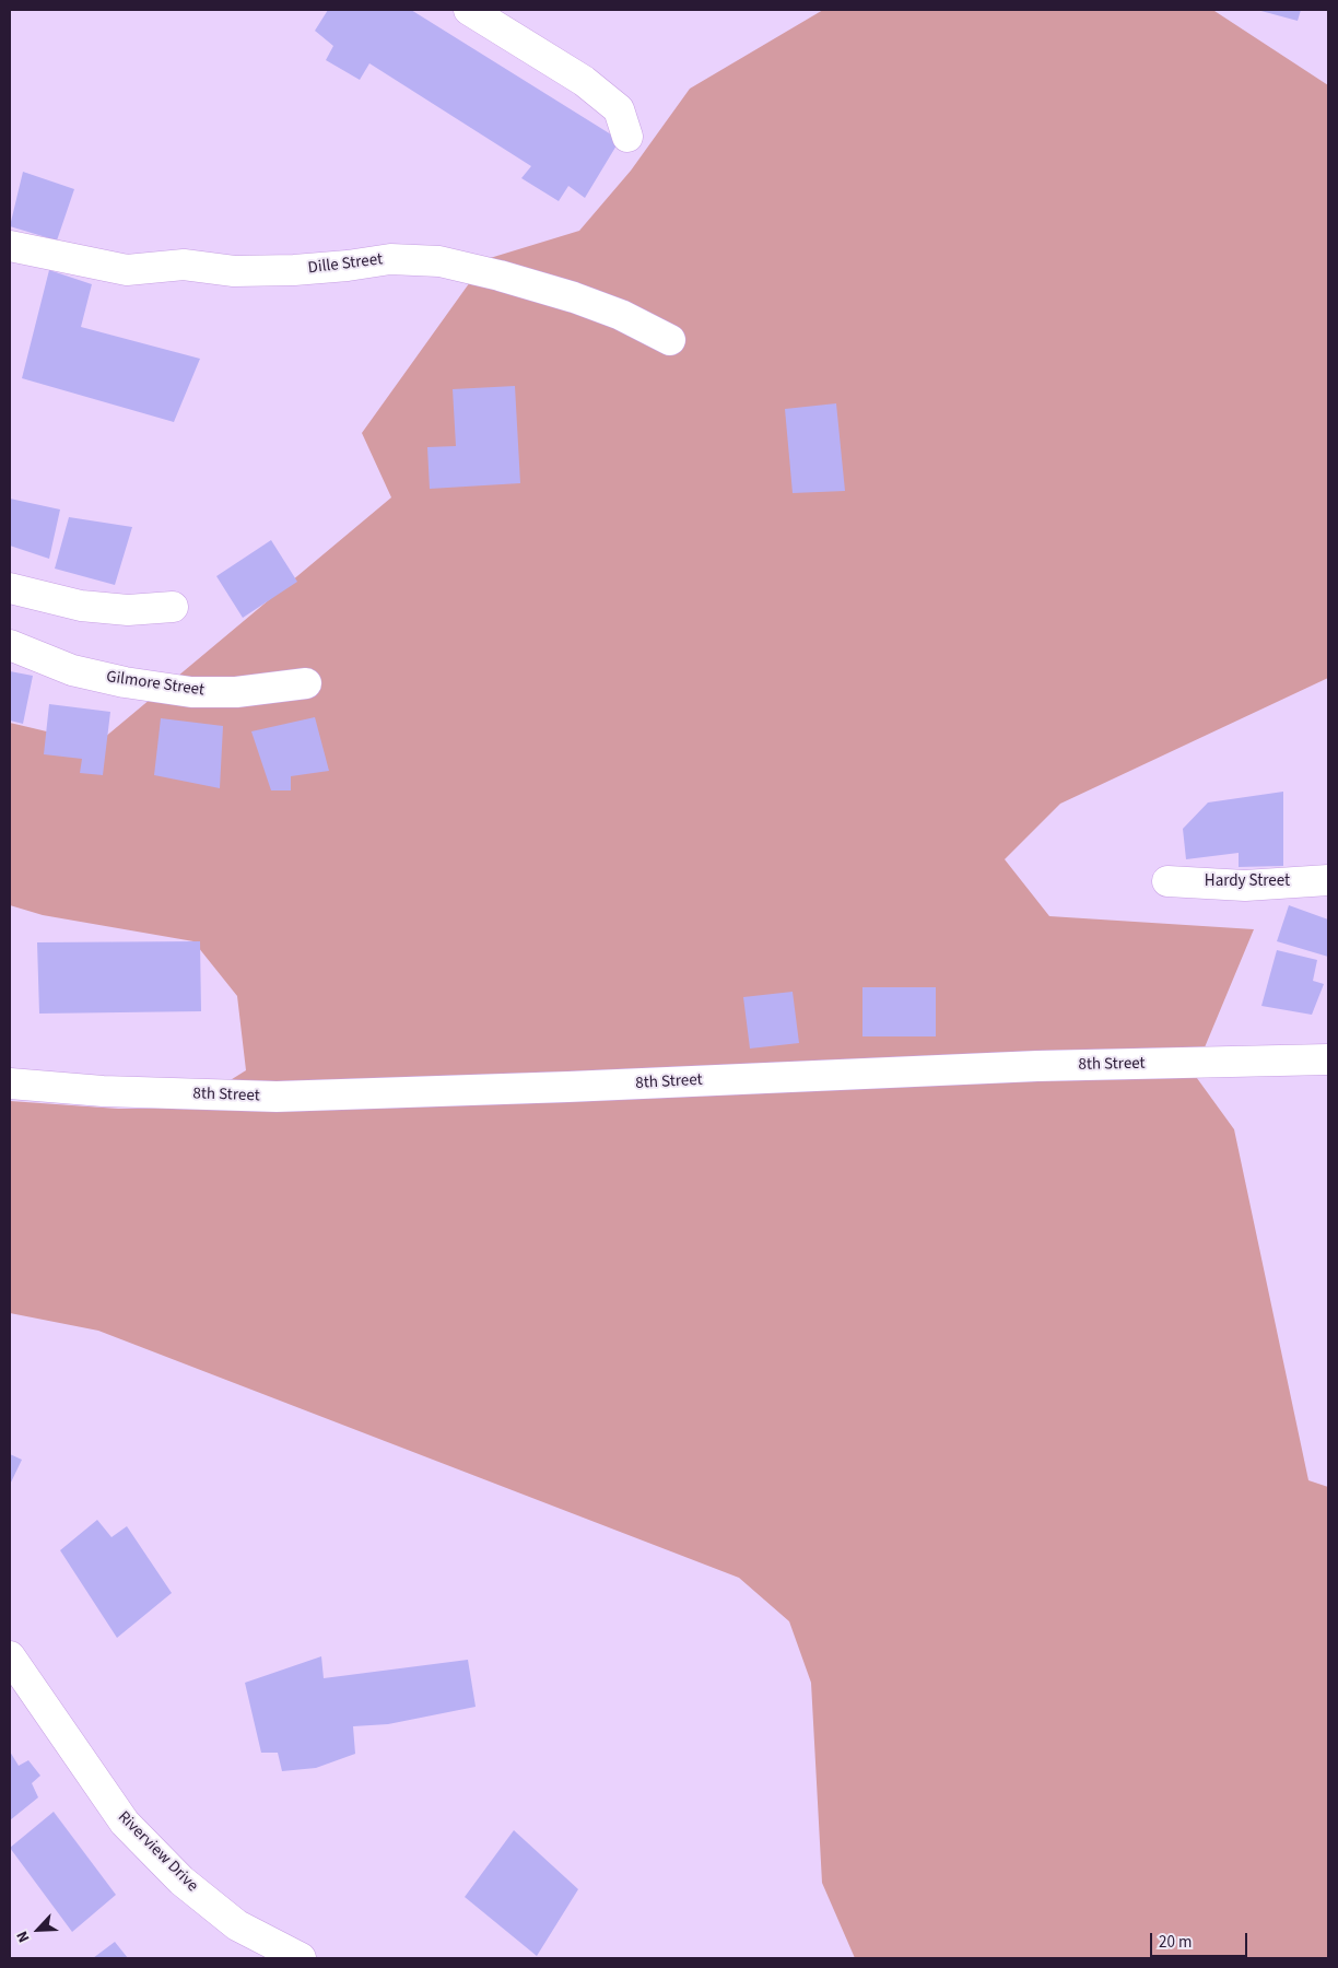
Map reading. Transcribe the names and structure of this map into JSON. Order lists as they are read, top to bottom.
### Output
{
  "streets": {
    "street": [
      "Dille Street",
      "Gilmore Street",
      "Hardy Street",
      "8th Street",
      "Riverview Drive"
    ]
  },
  "scale_bar": "20 m",
  "north": "bottom left"
}
